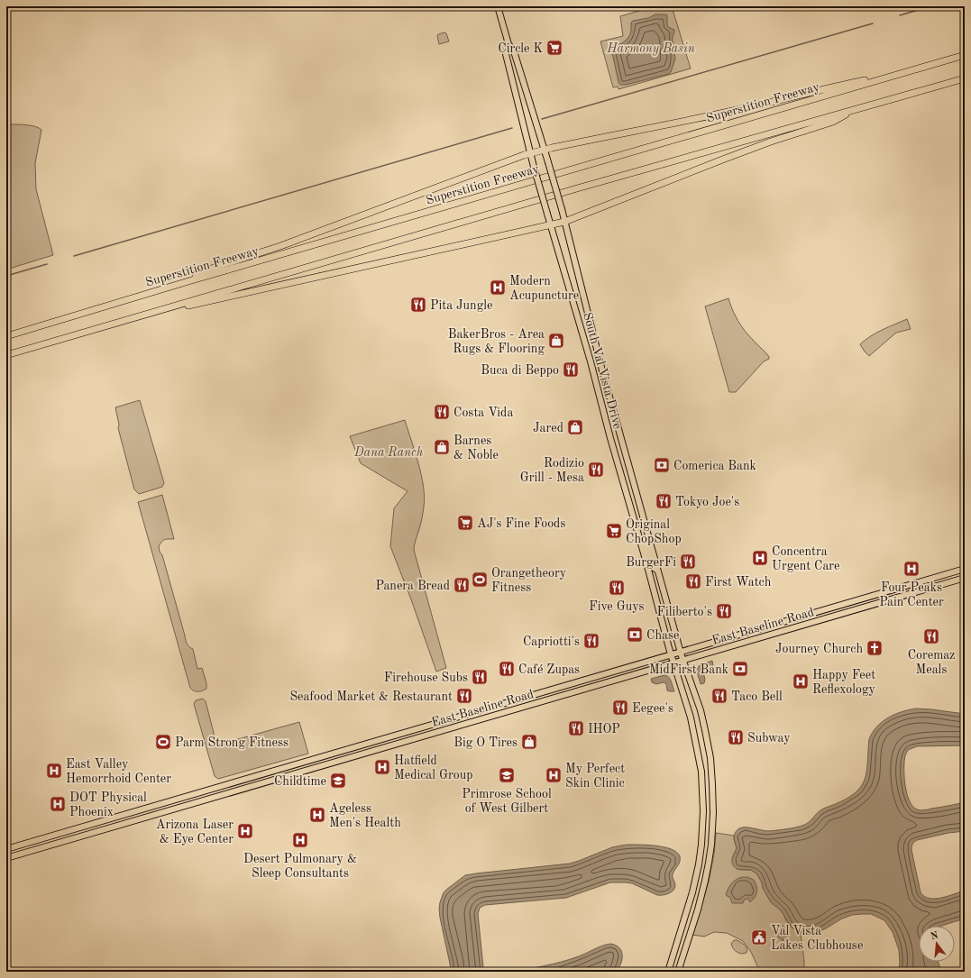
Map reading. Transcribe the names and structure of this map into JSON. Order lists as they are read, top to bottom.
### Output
{
  "streets": {
    "highway": ["Superstition Freeway"],
    "main road": ["South Val Vista Drive", "East Baseline Road"]
  },
  "crossings": [
    ["South Val Vista Drive", "East Baseline Road"]
  ],
  "parks": ["Harmony Basin", "Dana Ranch"],
  "places": {
    "supermarket": ["Circle K", "AJ's Fine Foods", "Original ChopShop"],
    "hospital": [
      "Modern Acupuncture",
      "Concentra Urgent Care",
      "Four Peaks Pain Center",
      "Happy Feet Reflexology",
      "Hatfield Medical Group",
      "East Valley Hemorrhoid Center",
      "My Perfect Skin Clinic",
      "DOT Physical Phoenix",
      "Ageless Men's Health",
      "Arizona Laser & Eye Center",
      "Desert Pulmonary & Sleep Consultants"
    ],
    "restaurant": [
      "Pita Jungle",
      "Buca di Beppo",
      "Costa Vida",
      "Rodizio Grill - Mesa",
      "Tokyo Joe's",
      "BurgerFi",
      "First Watch",
      "Panera Bread",
      "Five Guys",
      "Filiberto's",
      "Coremaz Meals",
      "Capriotti's",
      "Café Zupas",
      "Firehouse Subs",
      "Seafood Market & Restaurant",
      "Taco Bell",
      "Eegee's",
      "IHOP",
      "Subway"
    ],
    "shop": [
      "BakerBros - Area Rugs & Flooring",
      "Jared",
      "Barnes & Noble",
      "Big O Tires"
    ],
    "bank": ["Comerica Bank", "Chase", "MidFirst Bank"],
    "sports": ["Orangetheory Fitness", "Parm Strong Fitness"],
    "church": ["Journey Church"],
    "school or university": ["Primrose School of West Gilbert", "Childtime"],
    "public building": ["Val Vista Lakes Clubhouse"]
  },
  "north": "top"
}
